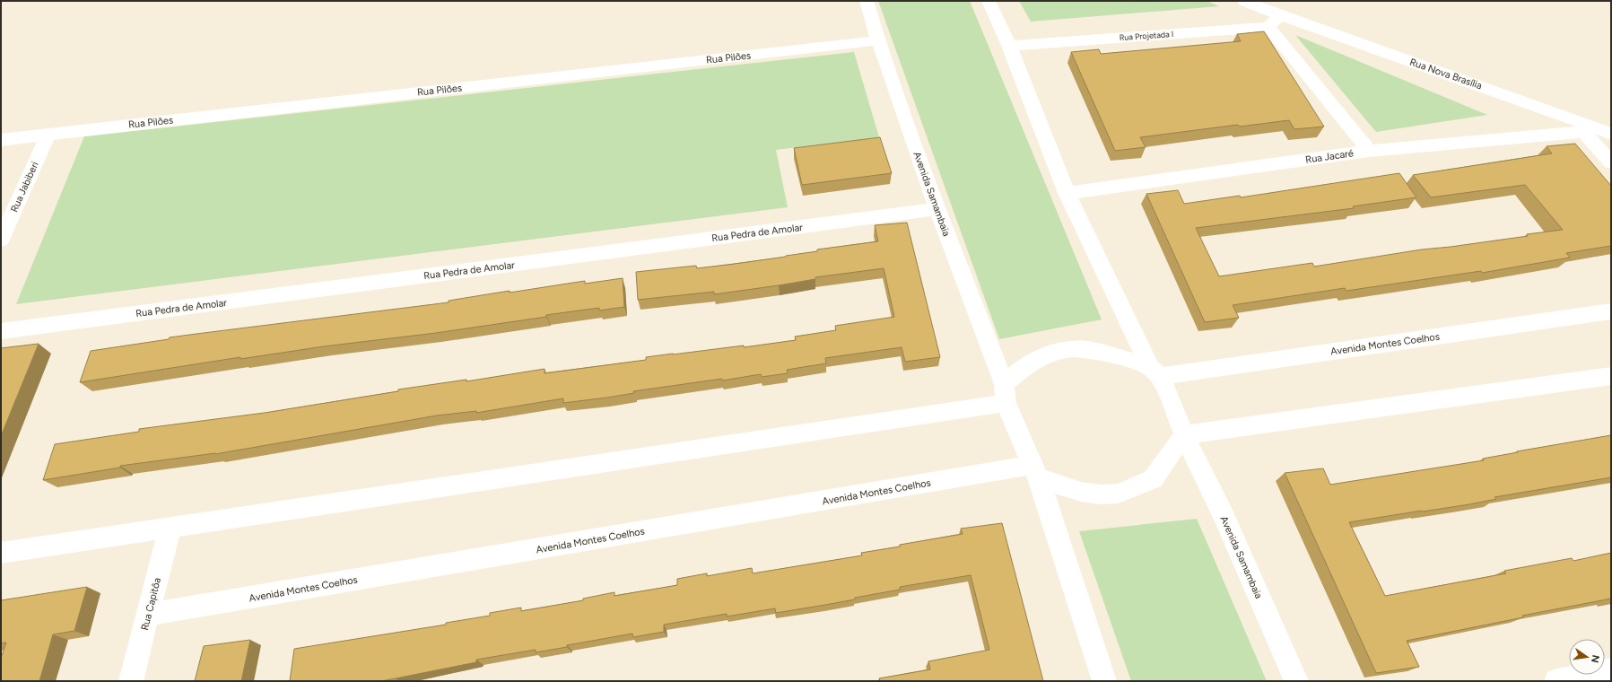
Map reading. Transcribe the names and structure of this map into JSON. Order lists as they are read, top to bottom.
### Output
{
  "streets": {
    "street": [
      "Rua Projetada I",
      "Rua Pilões",
      "Rua Nova Brasília",
      "Rua Jacaré",
      "Rua Jabiberi",
      "Avenida Samambaia",
      "Rua Pedra de Amolar",
      "Avenida Montes Coelhos",
      "Rua Capitôa"
    ]
  },
  "crossings": [
    ["Rua Projetada I", "Rua Nova Brasília"],
    ["Rua Pilões", "Rua Jabiberi"],
    ["Rua Pilões", "Avenida Samambaia"],
    ["Rua Nova Brasília", "Rua Jacaré"],
    ["Avenida Samambaia", "Rua Pedra de Amolar"],
    ["Avenida Samambaia", "Avenida Montes Coelhos"],
    ["Avenida Montes Coelhos", "Rua Capitôa"]
  ],
  "north": "right"
}
